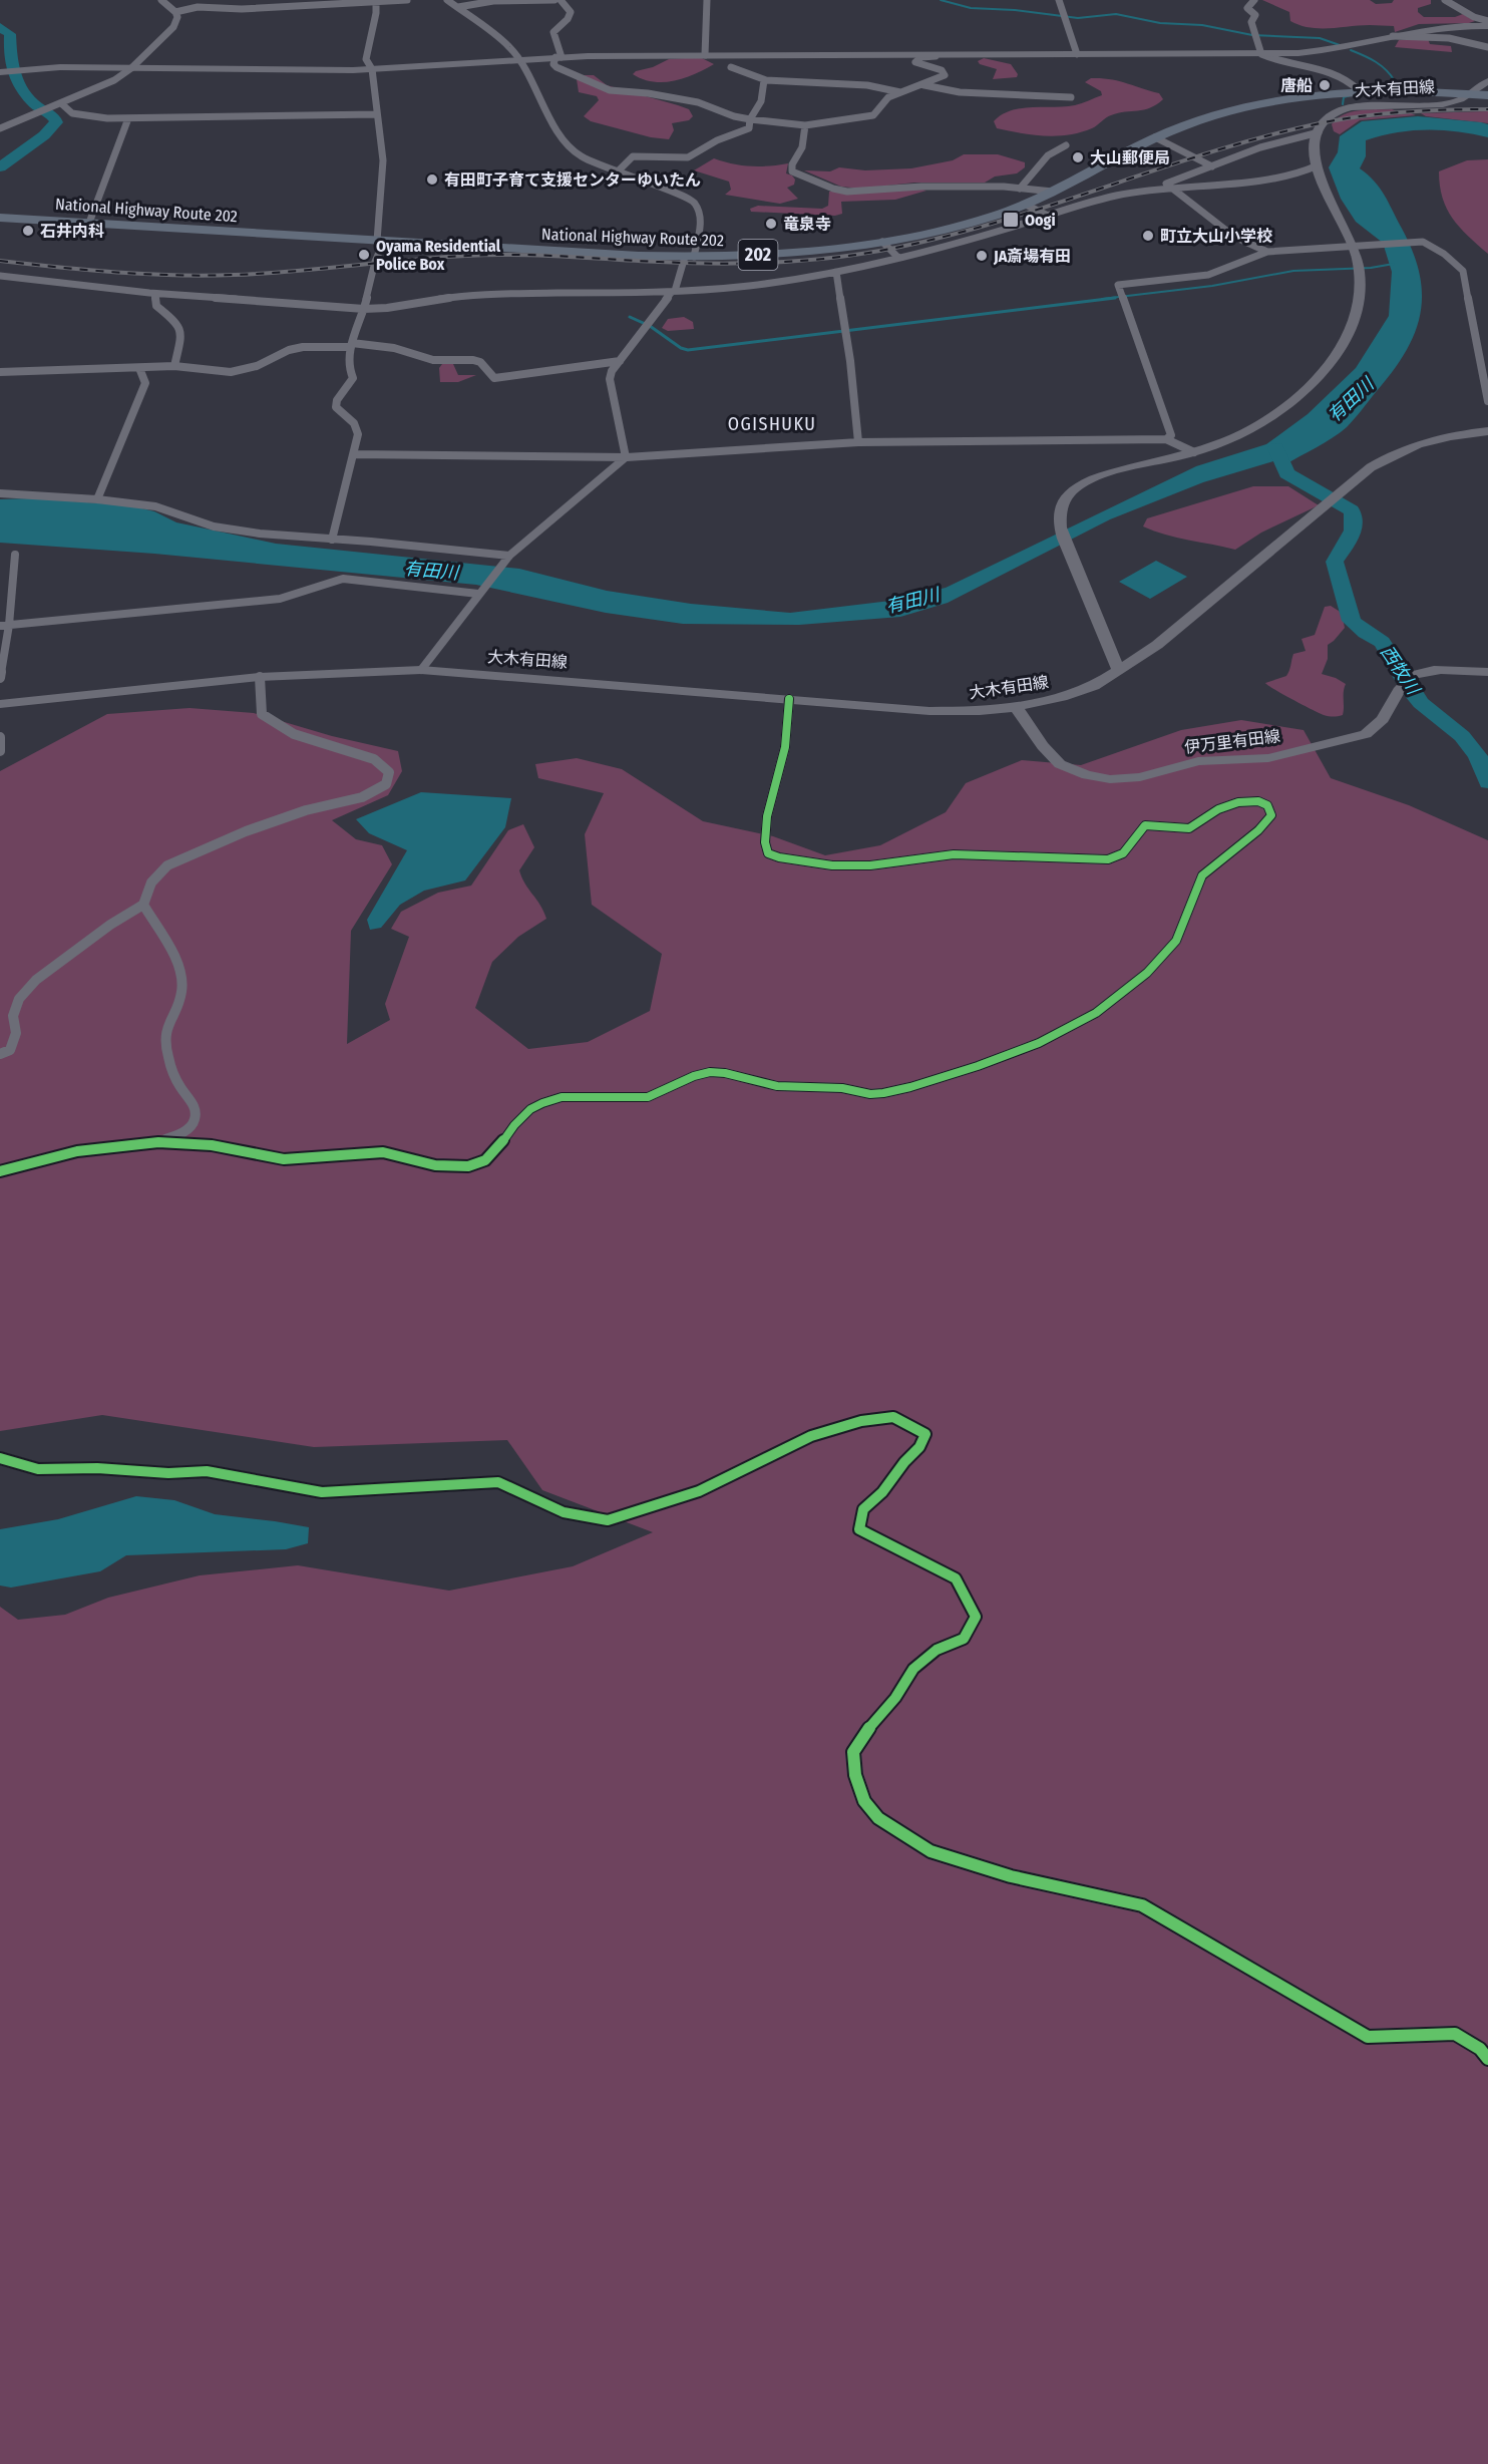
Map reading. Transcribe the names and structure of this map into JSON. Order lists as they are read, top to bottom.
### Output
{
  "streets": {
    "highway": ["National Highway Route 202", "202"],
    "main road": ["大木有田線", "伊万里有田線"]
  },
  "crossings": [
    ["大木有田線", "National Highway Route 202"],
    ["大木有田線", "伊万里有田線"]
  ],
  "districts": ["OGISHUKU"],
  "water": ["有田川", "西牧川"],
  "places": {
    "other": [
      "唐船",
      "大山郵便局",
      "有田町子育て支援センターゆいたん",
      "竜泉寺",
      "石井内科",
      "町立大山小学校",
      "Oyama Residential Police Box",
      "JA斎場有田"
    ],
    "transit": ["Oogi"]
  }
}
